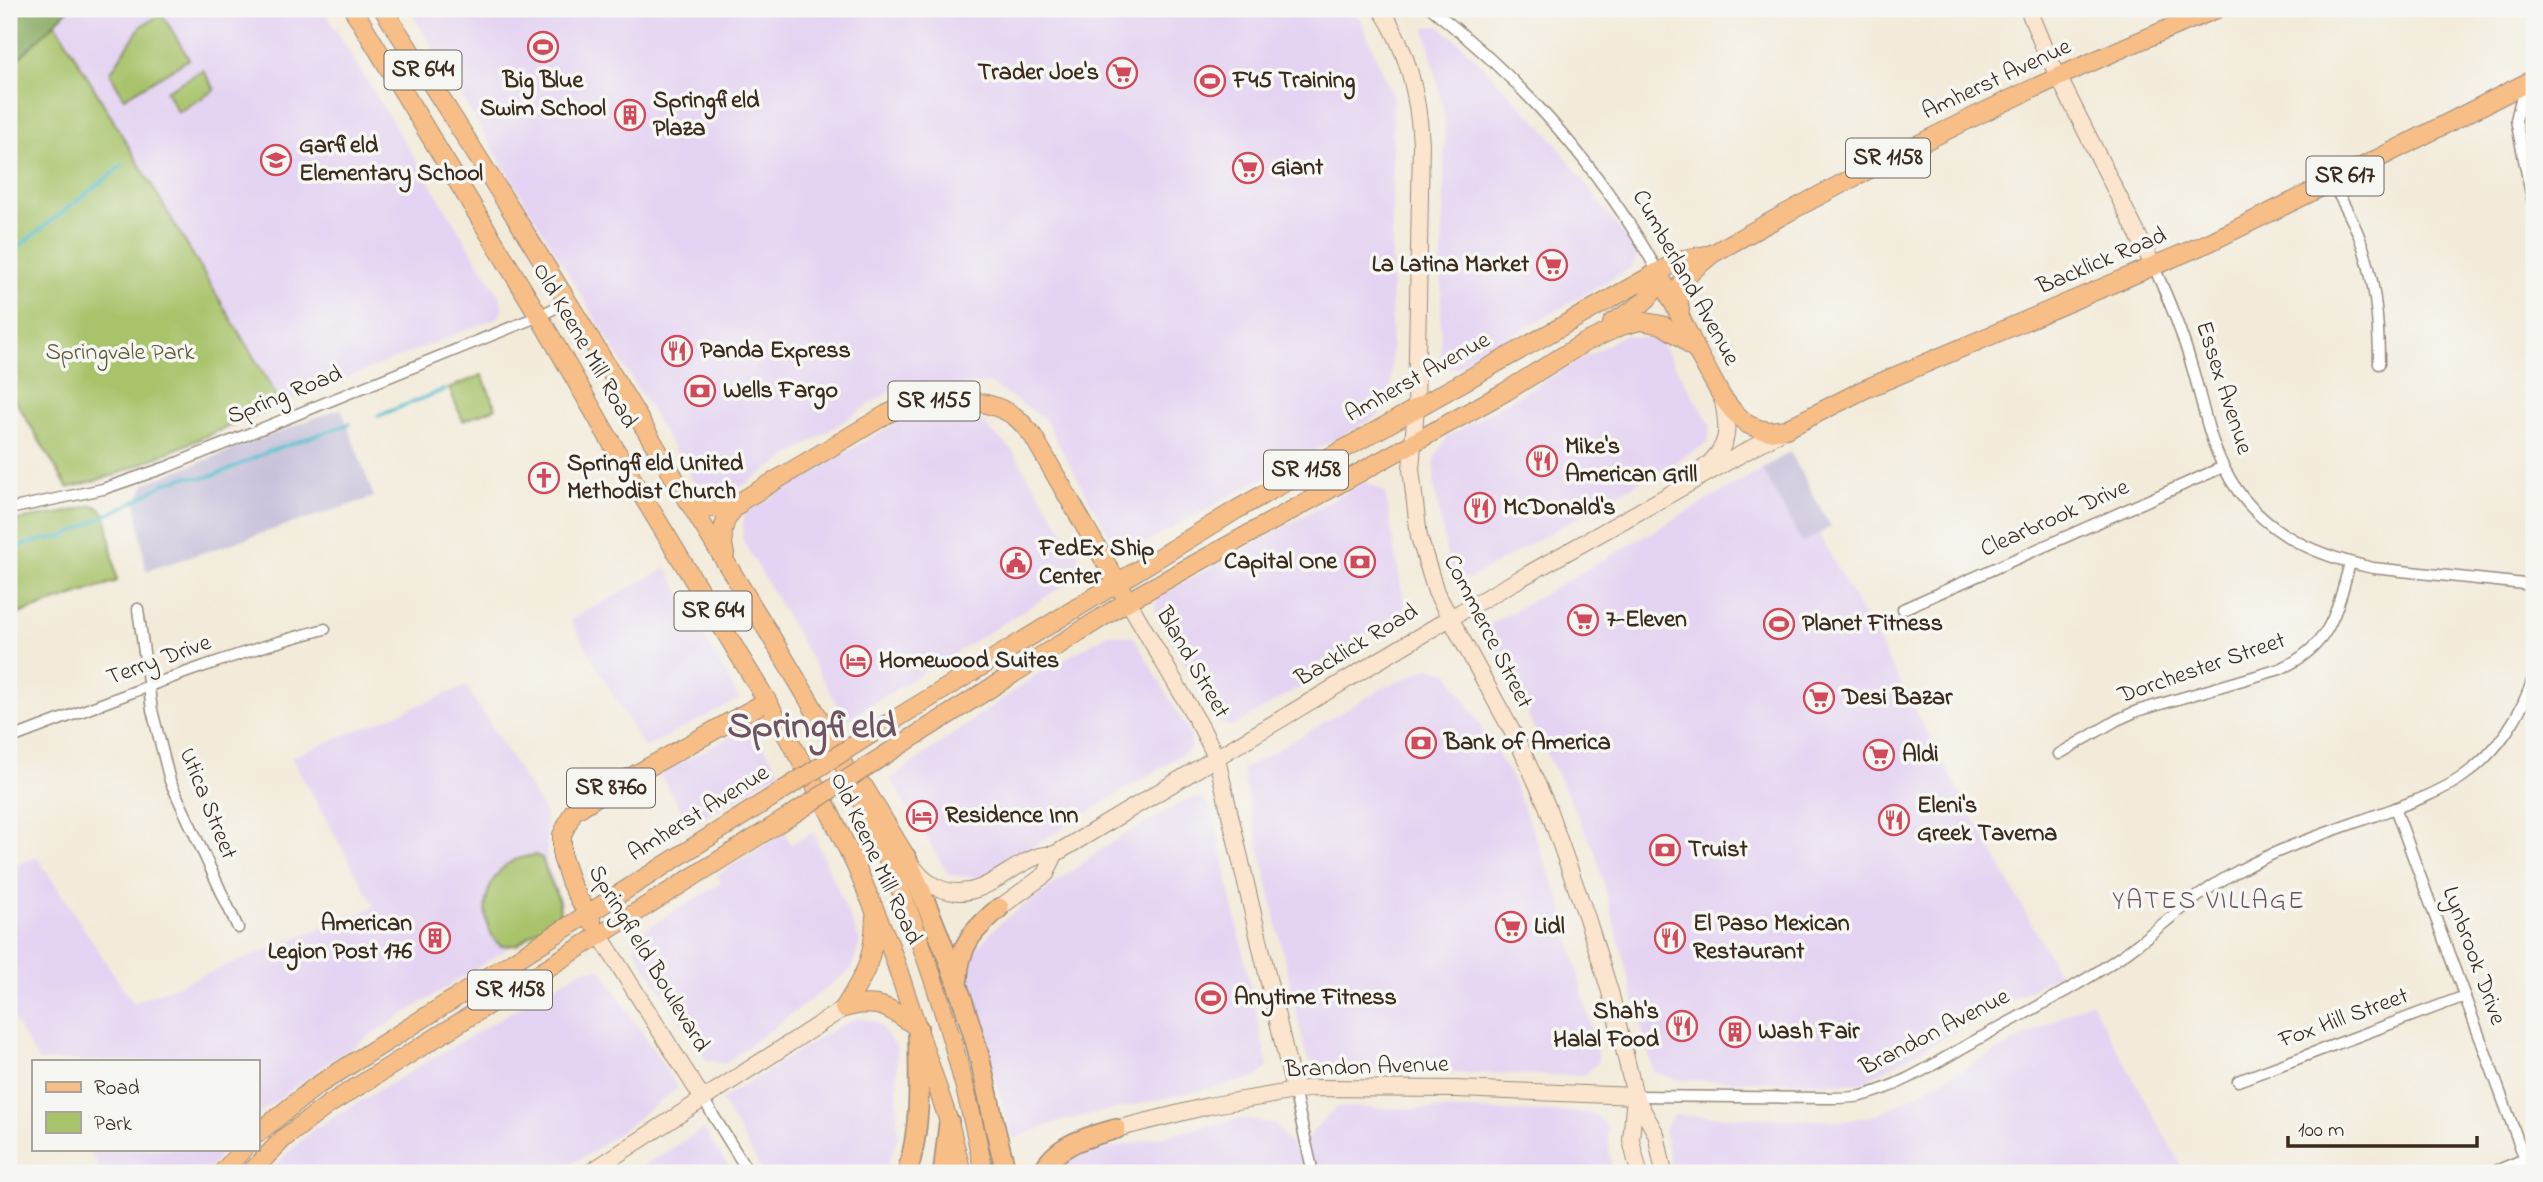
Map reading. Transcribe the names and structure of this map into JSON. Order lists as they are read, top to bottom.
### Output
{
  "streets": {
    "main road": [
      "SR 644",
      "Amherst Avenue",
      "SR 1158",
      "SR 617",
      "Backlick Road",
      "Cumberland Avenue",
      "Old Keene Mill Road",
      "Essex Avenue",
      "SR 1155",
      "Commerce Street",
      "Bland Street",
      "SR 8760",
      "Springfield Boulevard",
      "Brandon Avenue"
    ],
    "street": [
      "Spring Road",
      "Clearbrook Drive",
      "Terry Drive",
      "Dorchester Street",
      "Utica Street",
      "Lynbrook Drive",
      "Fox Hill Street"
    ]
  },
  "crossings": [
    ["Amherst Avenue", "Cumberland Avenue"],
    ["Amherst Avenue", "Essex Avenue"],
    ["Amherst Avenue", "Commerce Street"],
    ["Amherst Avenue", "Bland Street"],
    ["Amherst Avenue", "Springfield Boulevard"],
    ["Backlick Road", "Cumberland Avenue"],
    ["Backlick Road", "Essex Avenue"],
    ["Backlick Road", "Commerce Street"],
    ["Backlick Road", "Bland Street"],
    ["Old Keene Mill Road", "Spring Road"],
    ["Old Keene Mill Road", "Springfield Boulevard"],
    ["Essex Avenue", "Clearbrook Drive"],
    ["Essex Avenue", "Dorchester Street"],
    ["Commerce Street", "Brandon Avenue"],
    ["Terry Drive", "Utica Street"],
    ["Bland Street", "Brandon Avenue"],
    ["Lynbrook Drive", "Fox Hill Street"],
    ["Lynbrook Drive", "Brandon Avenue"]
  ],
  "districts": ["Springfield", "YATES VILLAGE"],
  "parks": ["Springvale Park"],
  "places": {
    "sports": [
      "Big Blue Swim School",
      "F45 Training",
      "Planet Fitness",
      "Anytime Fitness"
    ],
    "supermarket": [
      "Trader Joe's",
      "Giant",
      "La Latina Market",
      "7-Eleven",
      "Desi Bazar",
      "Aldi",
      "Lidl"
    ],
    "building": ["Springfield Plaza", "American Legion Post 176", "Wash Fair"],
    "school or university": ["Garfield Elementary School"],
    "restaurant": [
      "Panda Express",
      "Mike's American Grill",
      "McDonald's",
      "Eleni's Greek Taverna",
      "El Paso Mexican Restaurant",
      "Shah's Halal Food"
    ],
    "bank": [
      "Wells Fargo",
      "Capital One",
      "Bank of America",
      "Truist"
    ],
    "church": ["Springfield United Methodist Church"],
    "public building": ["FedEx Ship Center"],
    "hotel": ["Homewood Suites", "Residence Inn"]
  },
  "legend": ["Road", "Park"],
  "scale_bar": "100 m"
}
